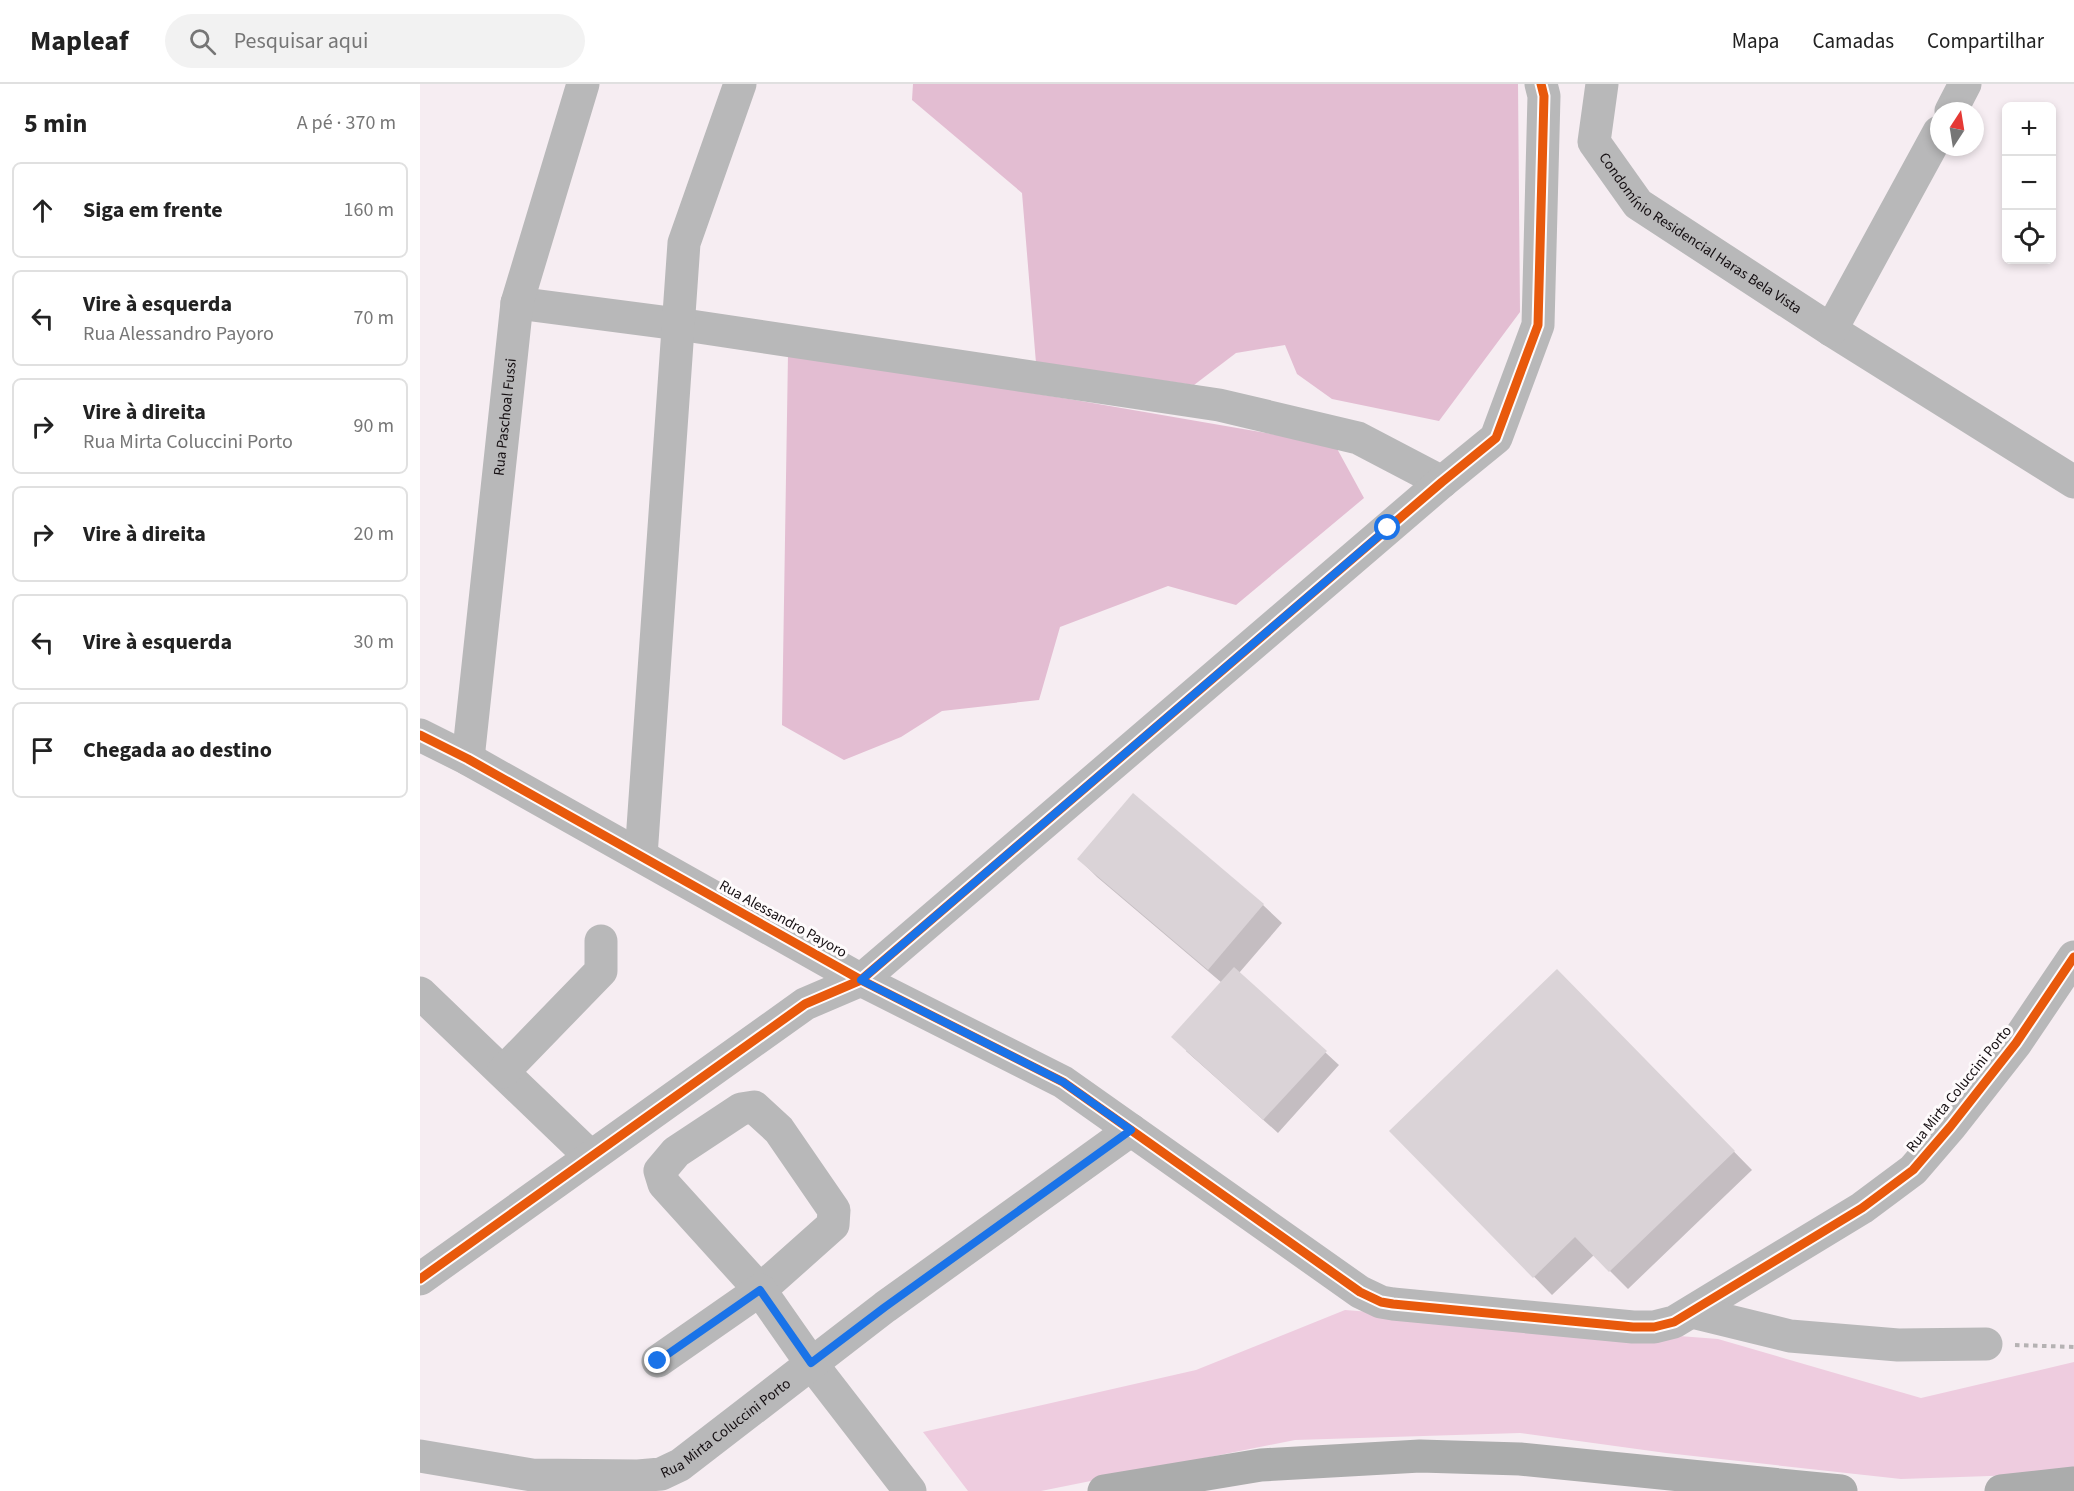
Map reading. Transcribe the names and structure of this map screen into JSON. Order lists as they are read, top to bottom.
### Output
{
  "streets": {
    "street": [
      "Condomínio Residencial Haras Bela Vista",
      "Rua Paschoal Fussi",
      "Rua Alessandro Payoro",
      "Rua Mirta Coluccini Porto"
    ]
  },
  "crossings": [
    ["Rua Paschoal Fussi", "Rua Alessandro Payoro"],
    ["Rua Alessandro Payoro", "Rua Mirta Coluccini Porto"]
  ],
  "north": "top",
  "page": {
    "header": "Mapleaf",
    "search": "Pesquisar aqui",
    "nav": ["Mapa", "Camadas", "Compartilhar"],
    "heading": ["5 min", "A pé · 370 m"],
    "map_buttons": ["+", "−"],
    "list": [
      ["Siga em frente", "160 m"],
      ["Vire à esquerda", "Rua Alessandro Payoro", "70 m"],
      ["Vire à direita", "Rua Mirta Coluccini Porto", "90 m"],
      ["Vire à direita", "20 m"],
      ["Vire à esquerda", "30 m"],
      "Chegada ao destino"
    ]
  }
}
